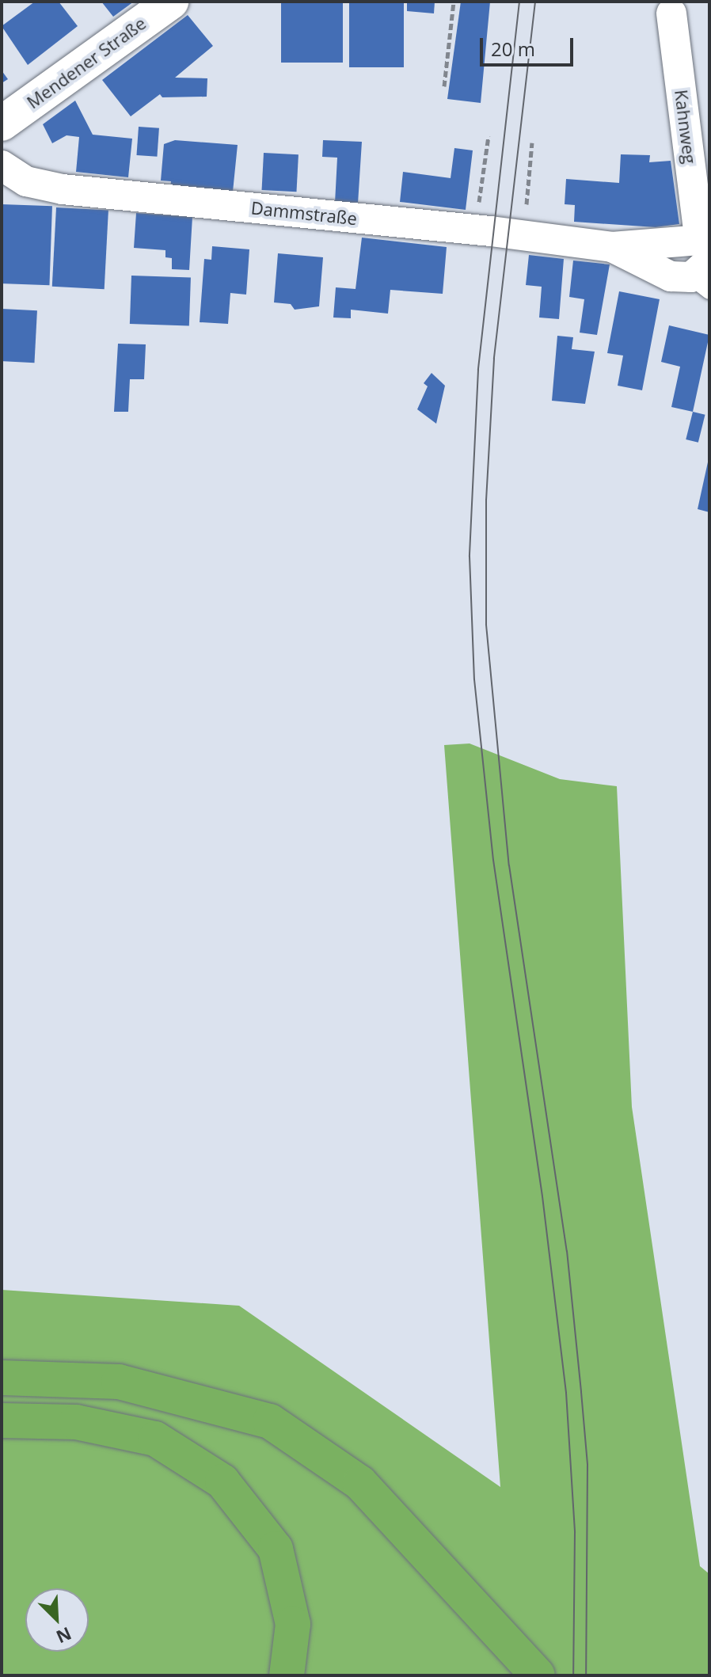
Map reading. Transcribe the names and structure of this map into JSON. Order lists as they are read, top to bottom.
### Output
{
  "streets": {
    "street": ["Mendener Straße", "Kahnweg", "Dammstraße"]
  },
  "crossings": [
    ["Kahnweg", "Dammstraße"]
  ],
  "scale_bar": "20 m",
  "north": "bottom right"
}
